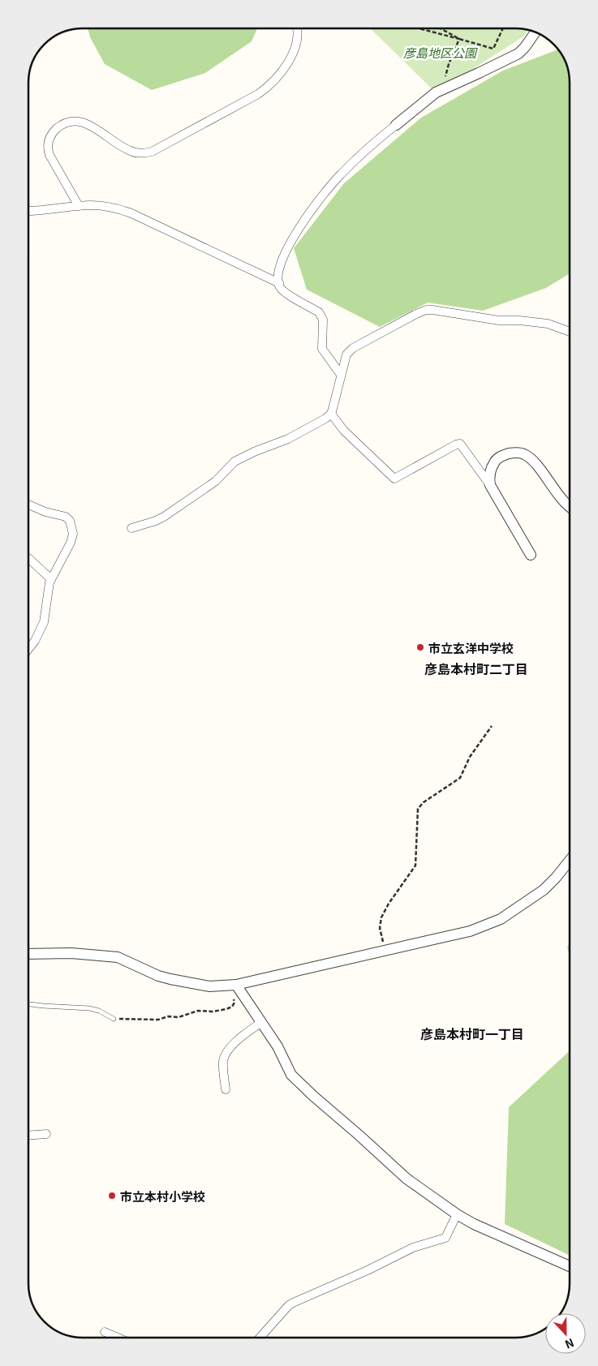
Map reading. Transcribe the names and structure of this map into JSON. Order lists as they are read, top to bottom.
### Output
{
  "districts": ["彦島本村町二丁目", "彦島本村町一丁目"],
  "parks": ["彦島地区公園"],
  "places": ["市立玄洋中学校", "市立本村小学校"],
  "north": "bottom"
}
